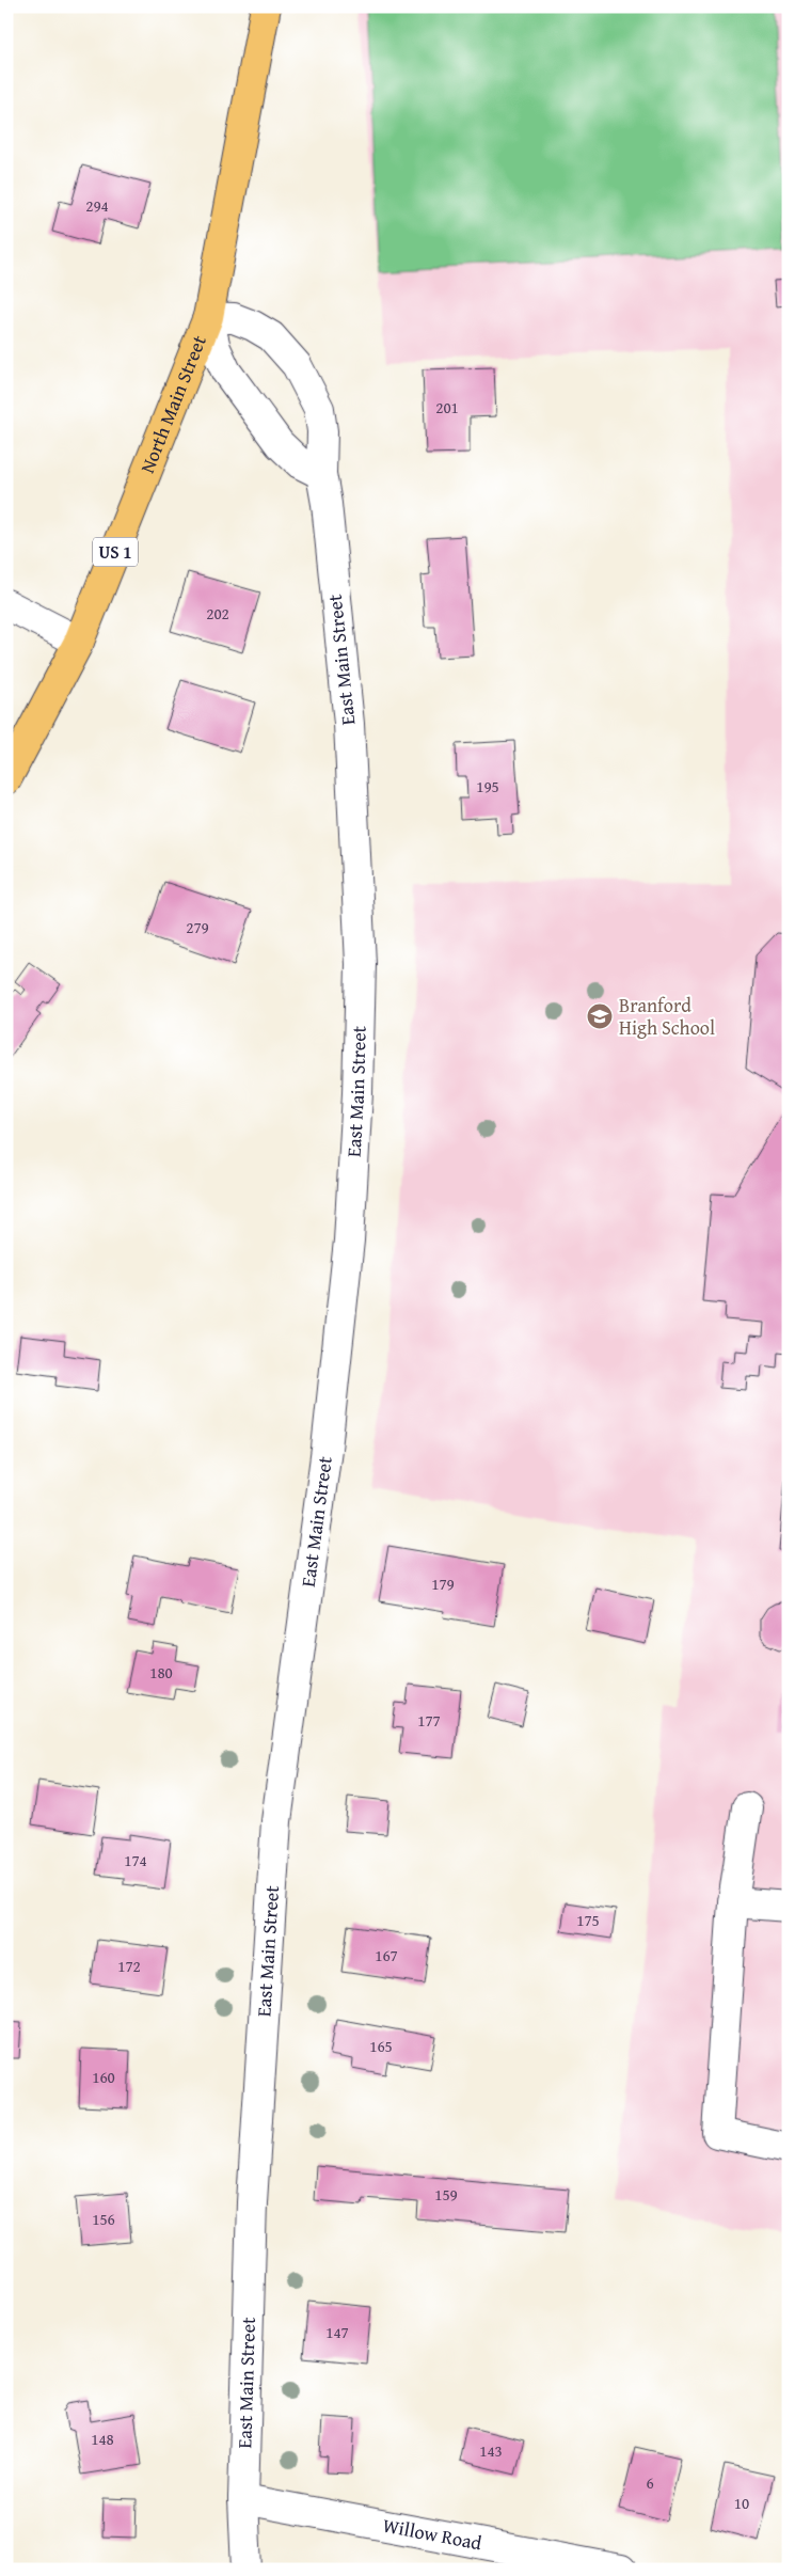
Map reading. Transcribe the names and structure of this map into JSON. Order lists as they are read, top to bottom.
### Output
{
  "streets": {
    "main road": ["North Main Street", "US 1"],
    "street": ["East Main Street", "Willow Road"]
  },
  "crossings": [
    ["North Main Street", "East Main Street"],
    ["East Main Street", "Willow Road"]
  ],
  "places": {
    "school or university": ["Branford High School"]
  },
  "house_numbers": [
    "294",
    "201",
    "202",
    "195",
    "279",
    "179",
    "180",
    "177",
    "174",
    "175",
    "167",
    "172",
    "165",
    "160",
    "159",
    "156",
    "147",
    "148",
    "143",
    "6",
    "10"
  ]
}
